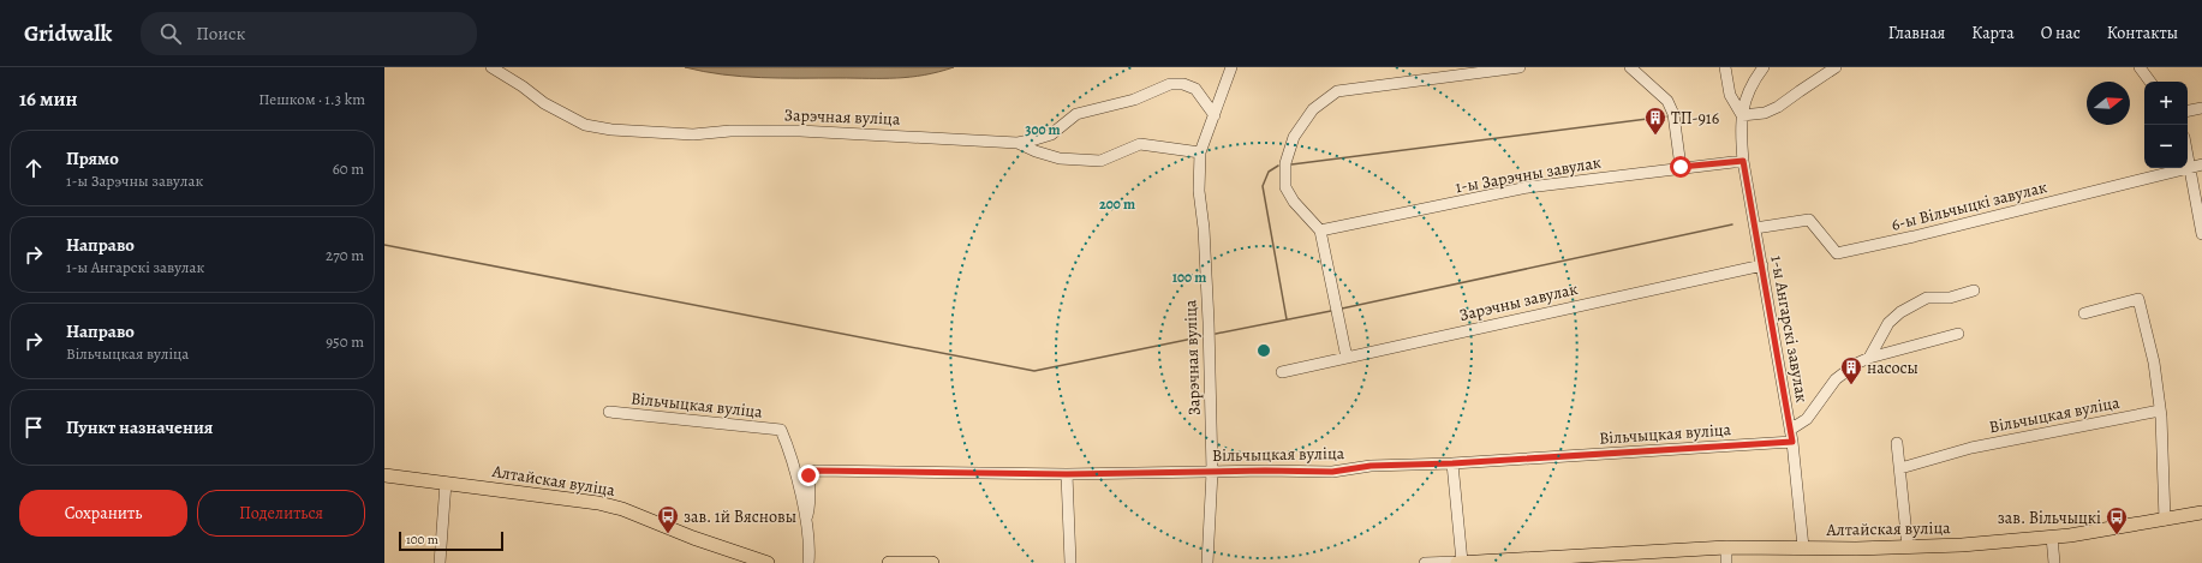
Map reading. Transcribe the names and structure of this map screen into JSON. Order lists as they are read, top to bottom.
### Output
{
  "streets": {
    "main road": ["Алтайская вуліца"],
    "street": [
      "Зарэчная вуліца",
      "1-ы Зарэчны завулак",
      "6-ы Вільчыцкі завулак",
      "Зарэчны завулак",
      "1-ы Ангарскі завулак",
      "Вільчыцкая вуліца"
    ]
  },
  "crossings": [
    ["Зарэчная вуліца", "Вільчыцкая вуліца"],
    ["1-ы Зарэчны завулак", "1-ы Ангарскі завулак"],
    ["6-ы Вільчыцкі завулак", "1-ы Ангарскі завулак"],
    ["Зарэчны завулак", "1-ы Ангарскі завулак"],
    ["1-ы Ангарскі завулак", "Вільчыцкая вуліца"],
    ["1-ы Ангарскі завулак", "Алтайская вуліца"]
  ],
  "places": {
    "building": ["ТП-916", "насосы"],
    "bus stop": ["зав. 1й Вясновы", "зав. Вільчыцкі"]
  },
  "scale_bar": "100 m",
  "north": "right",
  "page": {
    "header": "Gridwalk",
    "search": "Поиск",
    "nav": [
      "Главная",
      "Карта",
      "О нас",
      "Контакты"
    ],
    "heading": ["16 мин", "Пешком · 1.3 km"],
    "map_buttons": ["+", "−"],
    "list": [
      ["Прямо", "1-ы Зарэчны завулак", "60 m"],
      ["Направо", "1-ы Ангарскі завулак", "270 m"],
      ["Направо", "Вільчыцкая вуліца", "950 m"],
      "Пункт назначения"
    ],
    "buttons": ["Сохранить", "Поделиться"],
    "scale": "100 m"
  },
  "rings": ["300 m", "200 m", "100 m"]
}
